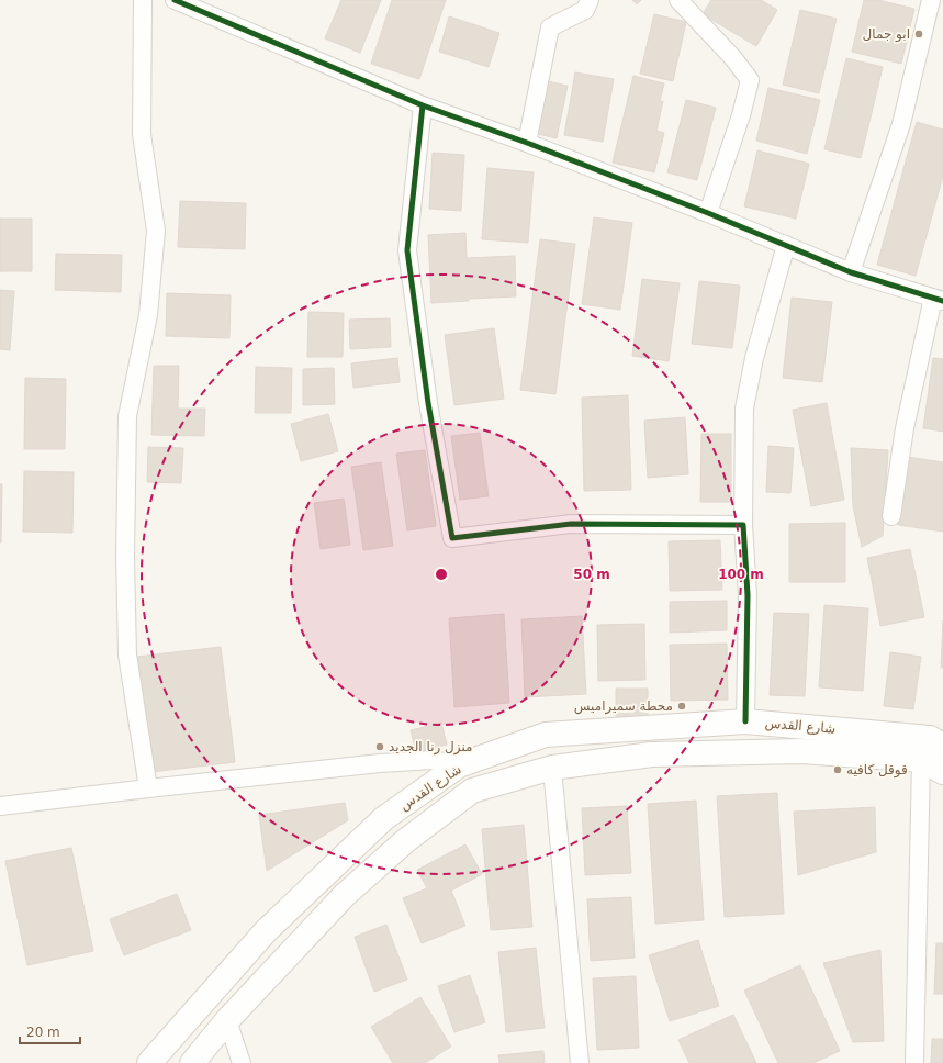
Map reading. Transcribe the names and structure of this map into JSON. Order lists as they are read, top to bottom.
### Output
{
  "streets": {
    "main road": ["شارع القدس"]
  },
  "places": [
    "ابو جمال",
    "محطة سميراميس",
    "منزل رنا الجديد",
    "قوقل كافيه"
  ],
  "scale_bar": "20 m",
  "rings": ["50 m", "100 m"]
}
